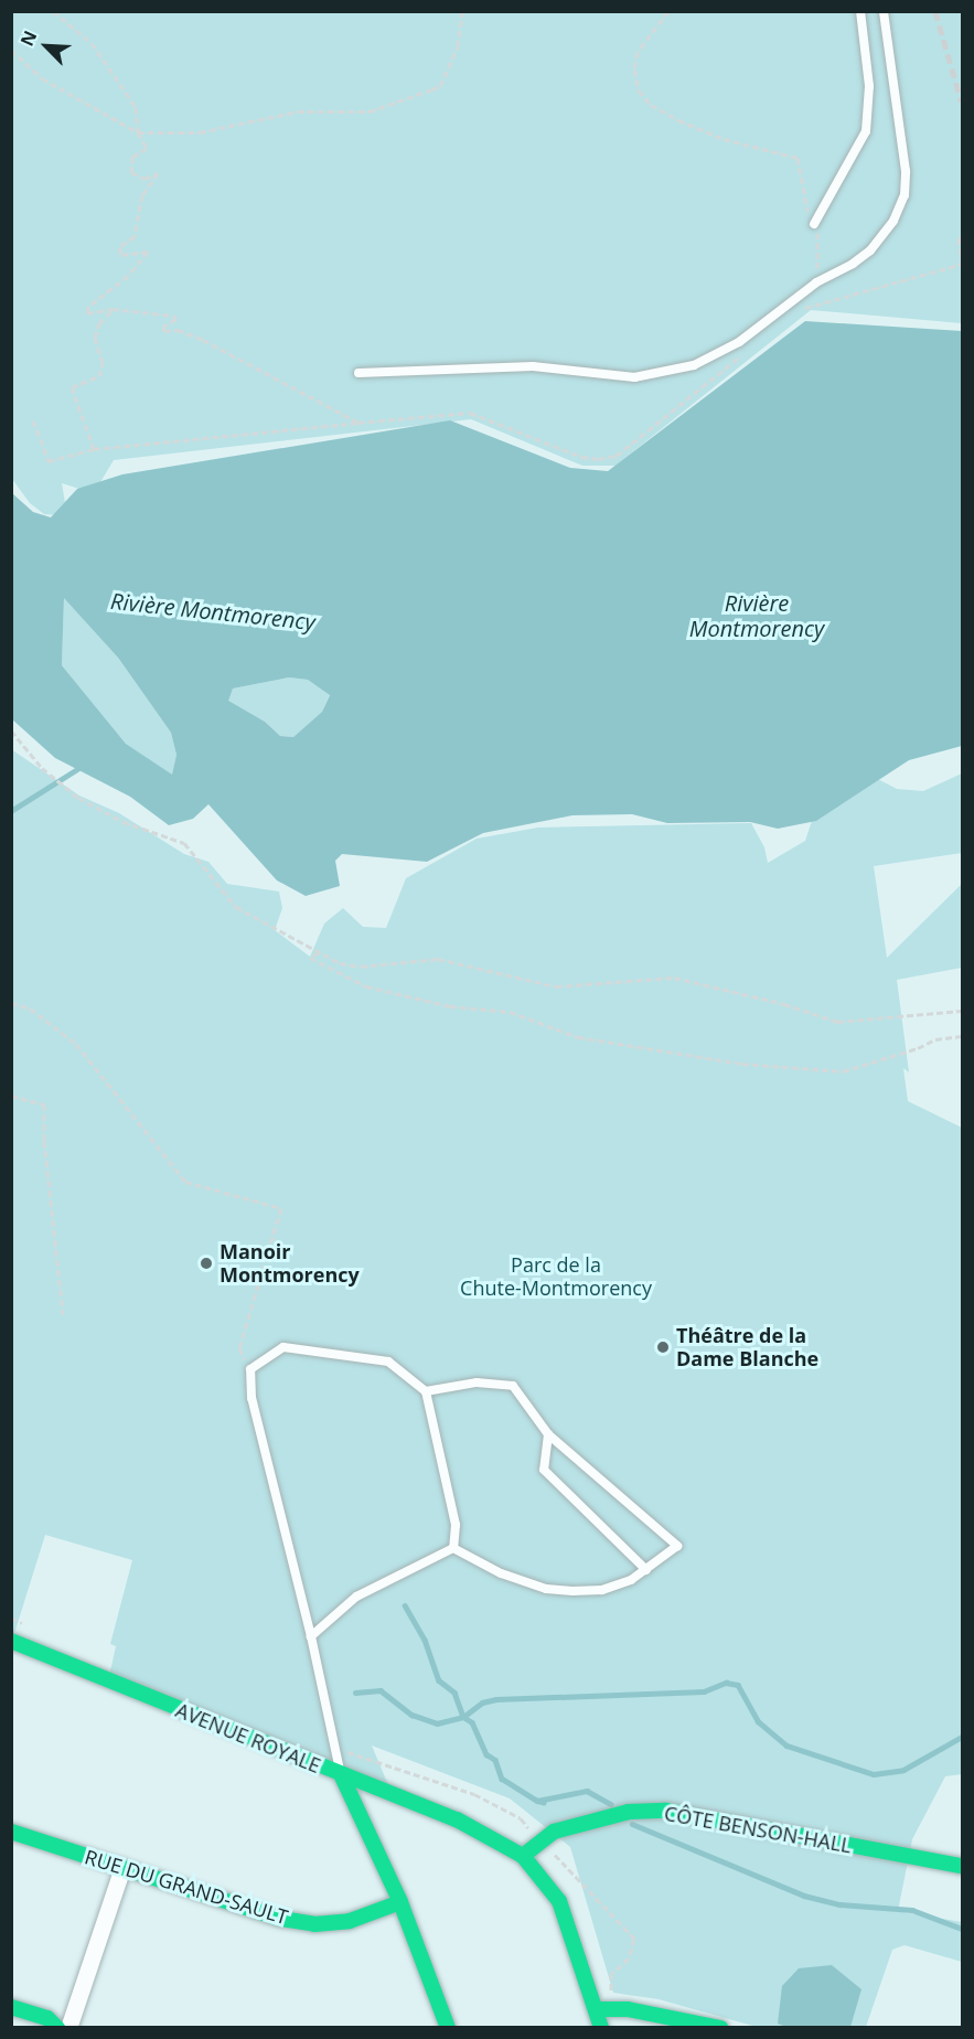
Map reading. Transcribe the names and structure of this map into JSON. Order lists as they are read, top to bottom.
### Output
{
  "streets": {
    "street": ["AVENUE ROYALE", "CÔTE BENSON-HALL", "RUE DU GRAND-SAULT"]
  },
  "crossings": [
    ["AVENUE ROYALE", "RUE DU GRAND-SAULT"]
  ],
  "water": ["Rivière Montmorency"],
  "parks": ["Parc de la Chute-Montmorency"],
  "places": ["Manoir Montmorency", "Théâtre de la Dame Blanche"],
  "north": "top left"
}
